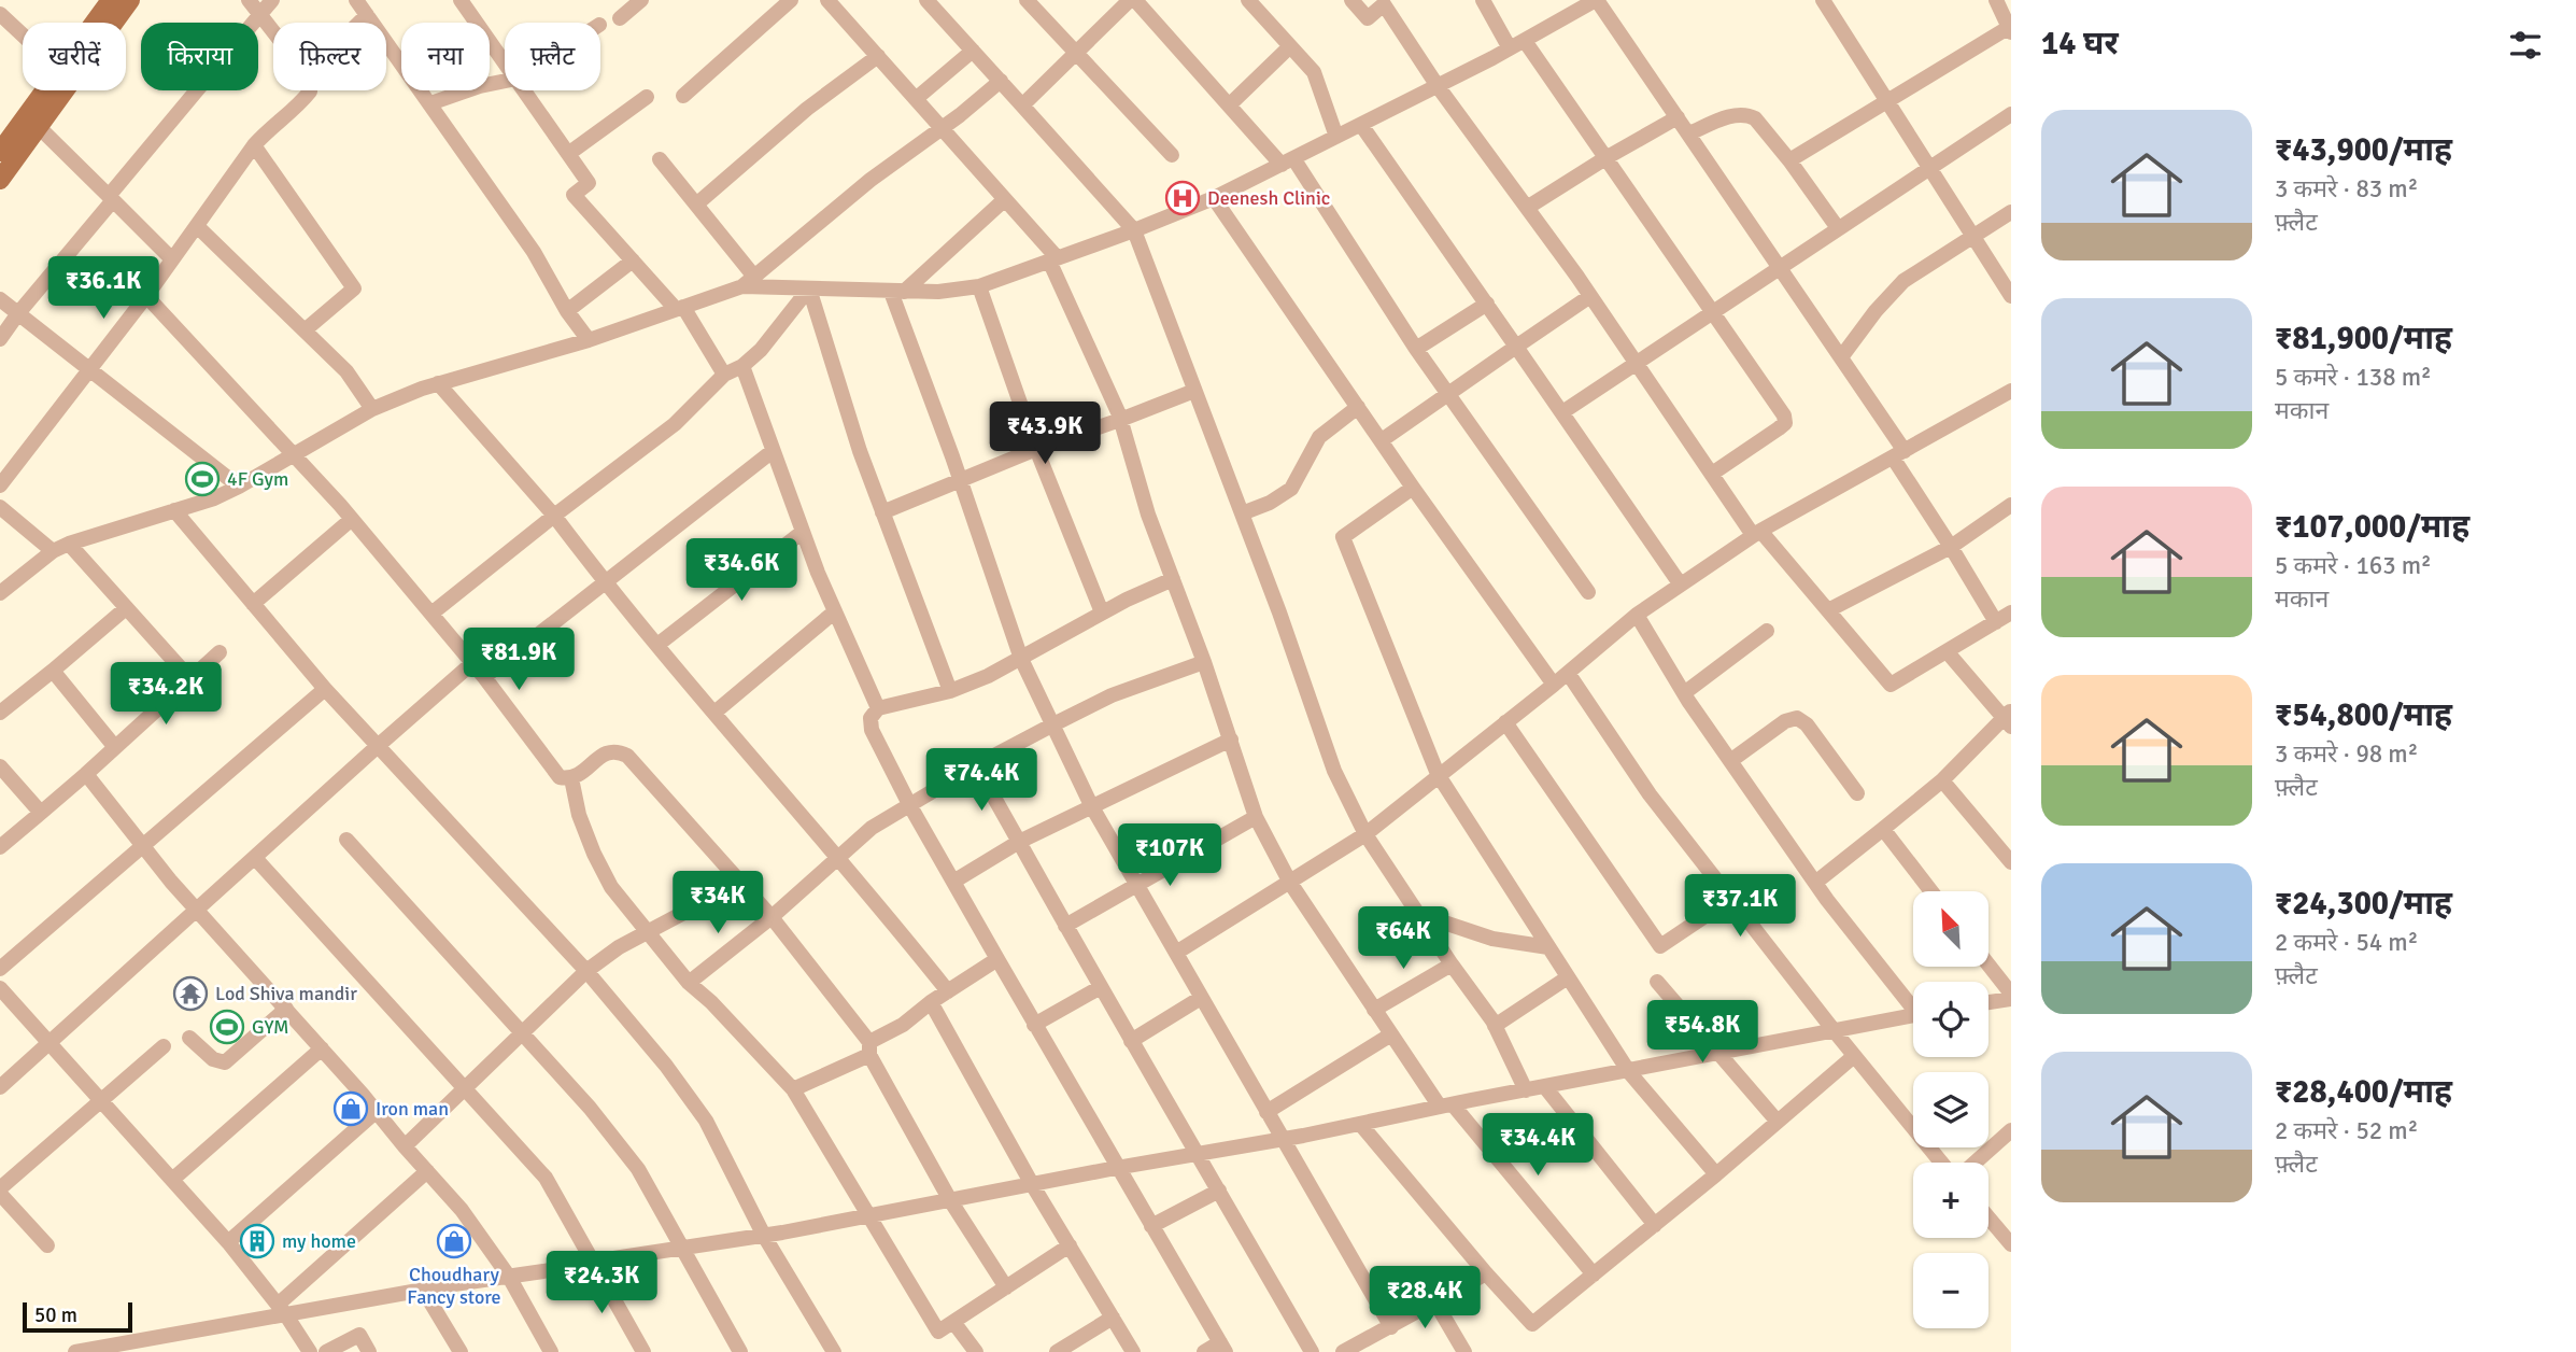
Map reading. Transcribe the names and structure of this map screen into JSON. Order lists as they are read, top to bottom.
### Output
{
  "places": {
    "hospital": ["Deenesh Clinic"],
    "sports": ["4F Gym", "GYM"],
    "temple": ["Lod Shiva mandir"],
    "shop": ["Iron man", "Choudhary Fancy store"],
    "building": ["my home"]
  },
  "scale_bar": "50 m",
  "north": "top left",
  "page": {
    "heading": "14 घर",
    "chip": [
      "खरीदें",
      "किराया",
      "फ़िल्टर",
      "नया",
      "फ़्लैट"
    ],
    "list": [
      {
        "name": "₹43,900/माह",
        "note": "3 कमरे · 83 m² · फ़्लैट"
      },
      {
        "name": "₹81,900/माह",
        "note": "5 कमरे · 138 m² · मकान"
      },
      {
        "name": "₹107,000/माह",
        "note": "5 कमरे · 163 m² · मकान"
      },
      {
        "name": "₹54,800/माह",
        "note": "3 कमरे · 98 m² · फ़्लैट"
      },
      {
        "name": "₹24,300/माह",
        "note": "2 कमरे · 54 m² · फ़्लैट"
      },
      {
        "name": "₹28,400/माह",
        "note": "2 कमरे · 52 m² · फ़्लैट"
      }
    ],
    "price": [
      "₹36.1K",
      "₹43.9K",
      "₹34.6K",
      "₹81.9K",
      "₹34.2K",
      "₹74.4K",
      "₹107K",
      "₹34K",
      "₹37.1K",
      "₹64K",
      "₹54.8K",
      "₹34.4K",
      "₹24.3K",
      "₹28.4K"
    ],
    "map_buttons": ["+", "−"],
    "scale": "50 m"
  }
}
